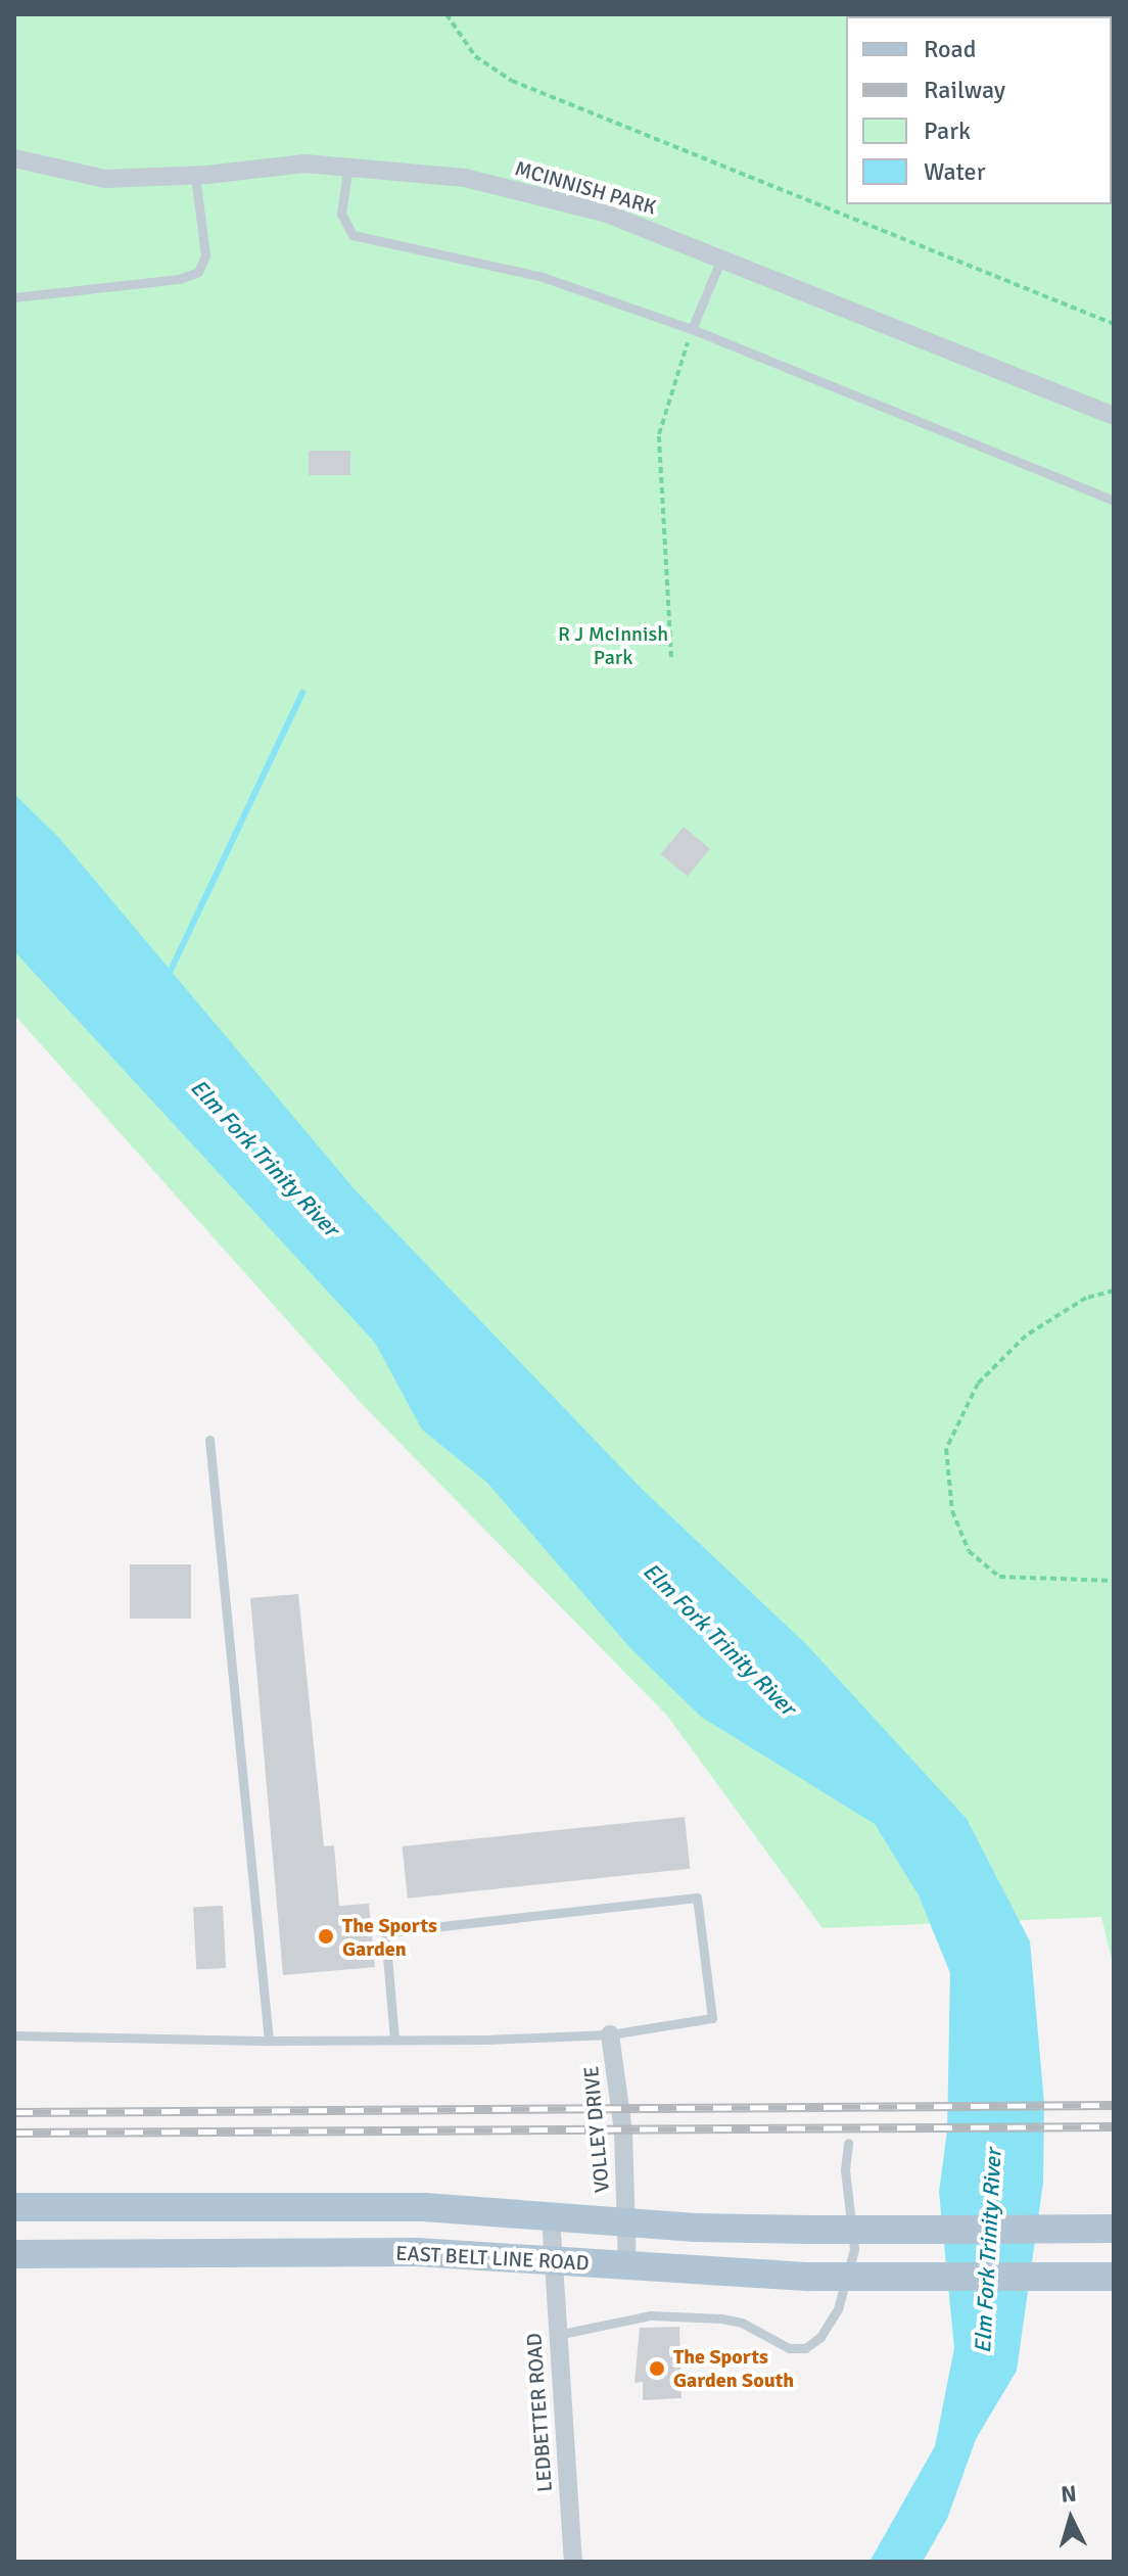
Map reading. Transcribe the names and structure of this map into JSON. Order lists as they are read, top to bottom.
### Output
{
  "streets": {
    "main road": ["EAST BELT LINE ROAD"],
    "street": ["MCINNISH PARK", "VOLLEY DRIVE", "LEDBETTER ROAD"]
  },
  "crossings": [
    ["VOLLEY DRIVE", "EAST BELT LINE ROAD"],
    ["EAST BELT LINE ROAD", "LEDBETTER ROAD"]
  ],
  "water": ["Elm Fork Trinity River"],
  "parks": ["R J McInnish Park"],
  "places": ["The Sports Garden", "The Sports Garden South"],
  "legend": [
    "Road",
    "Railway",
    "Park",
    "Water"
  ],
  "north": "top"
}
